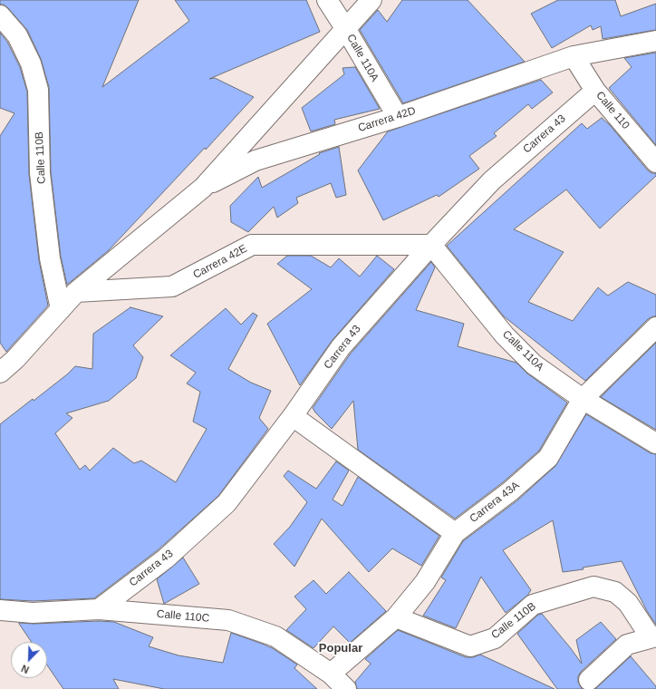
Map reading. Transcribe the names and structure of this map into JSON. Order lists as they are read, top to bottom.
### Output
{
  "streets": {
    "street": [
      "Calle 110A",
      "Calle 110",
      "Carrera 42D",
      "Carrera 43",
      "Calle 110B",
      "Carrera 42E",
      "Carrera 43A",
      "Calle 110C"
    ]
  },
  "crossings": [
    ["Calle 110A", "Carrera 42D"],
    ["Calle 110A", "Carrera 43"],
    ["Calle 110A", "Carrera 42E"],
    ["Calle 110A", "Carrera 43A"],
    ["Calle 110", "Carrera 42D"],
    ["Calle 110", "Carrera 43"],
    ["Carrera 43", "Carrera 42E"],
    ["Carrera 43", "Calle 110C"],
    ["Calle 110B", "Carrera 43A"],
    ["Carrera 43A", "Calle 110C"]
  ],
  "districts": ["Popular"],
  "north": "bottom left"
}
